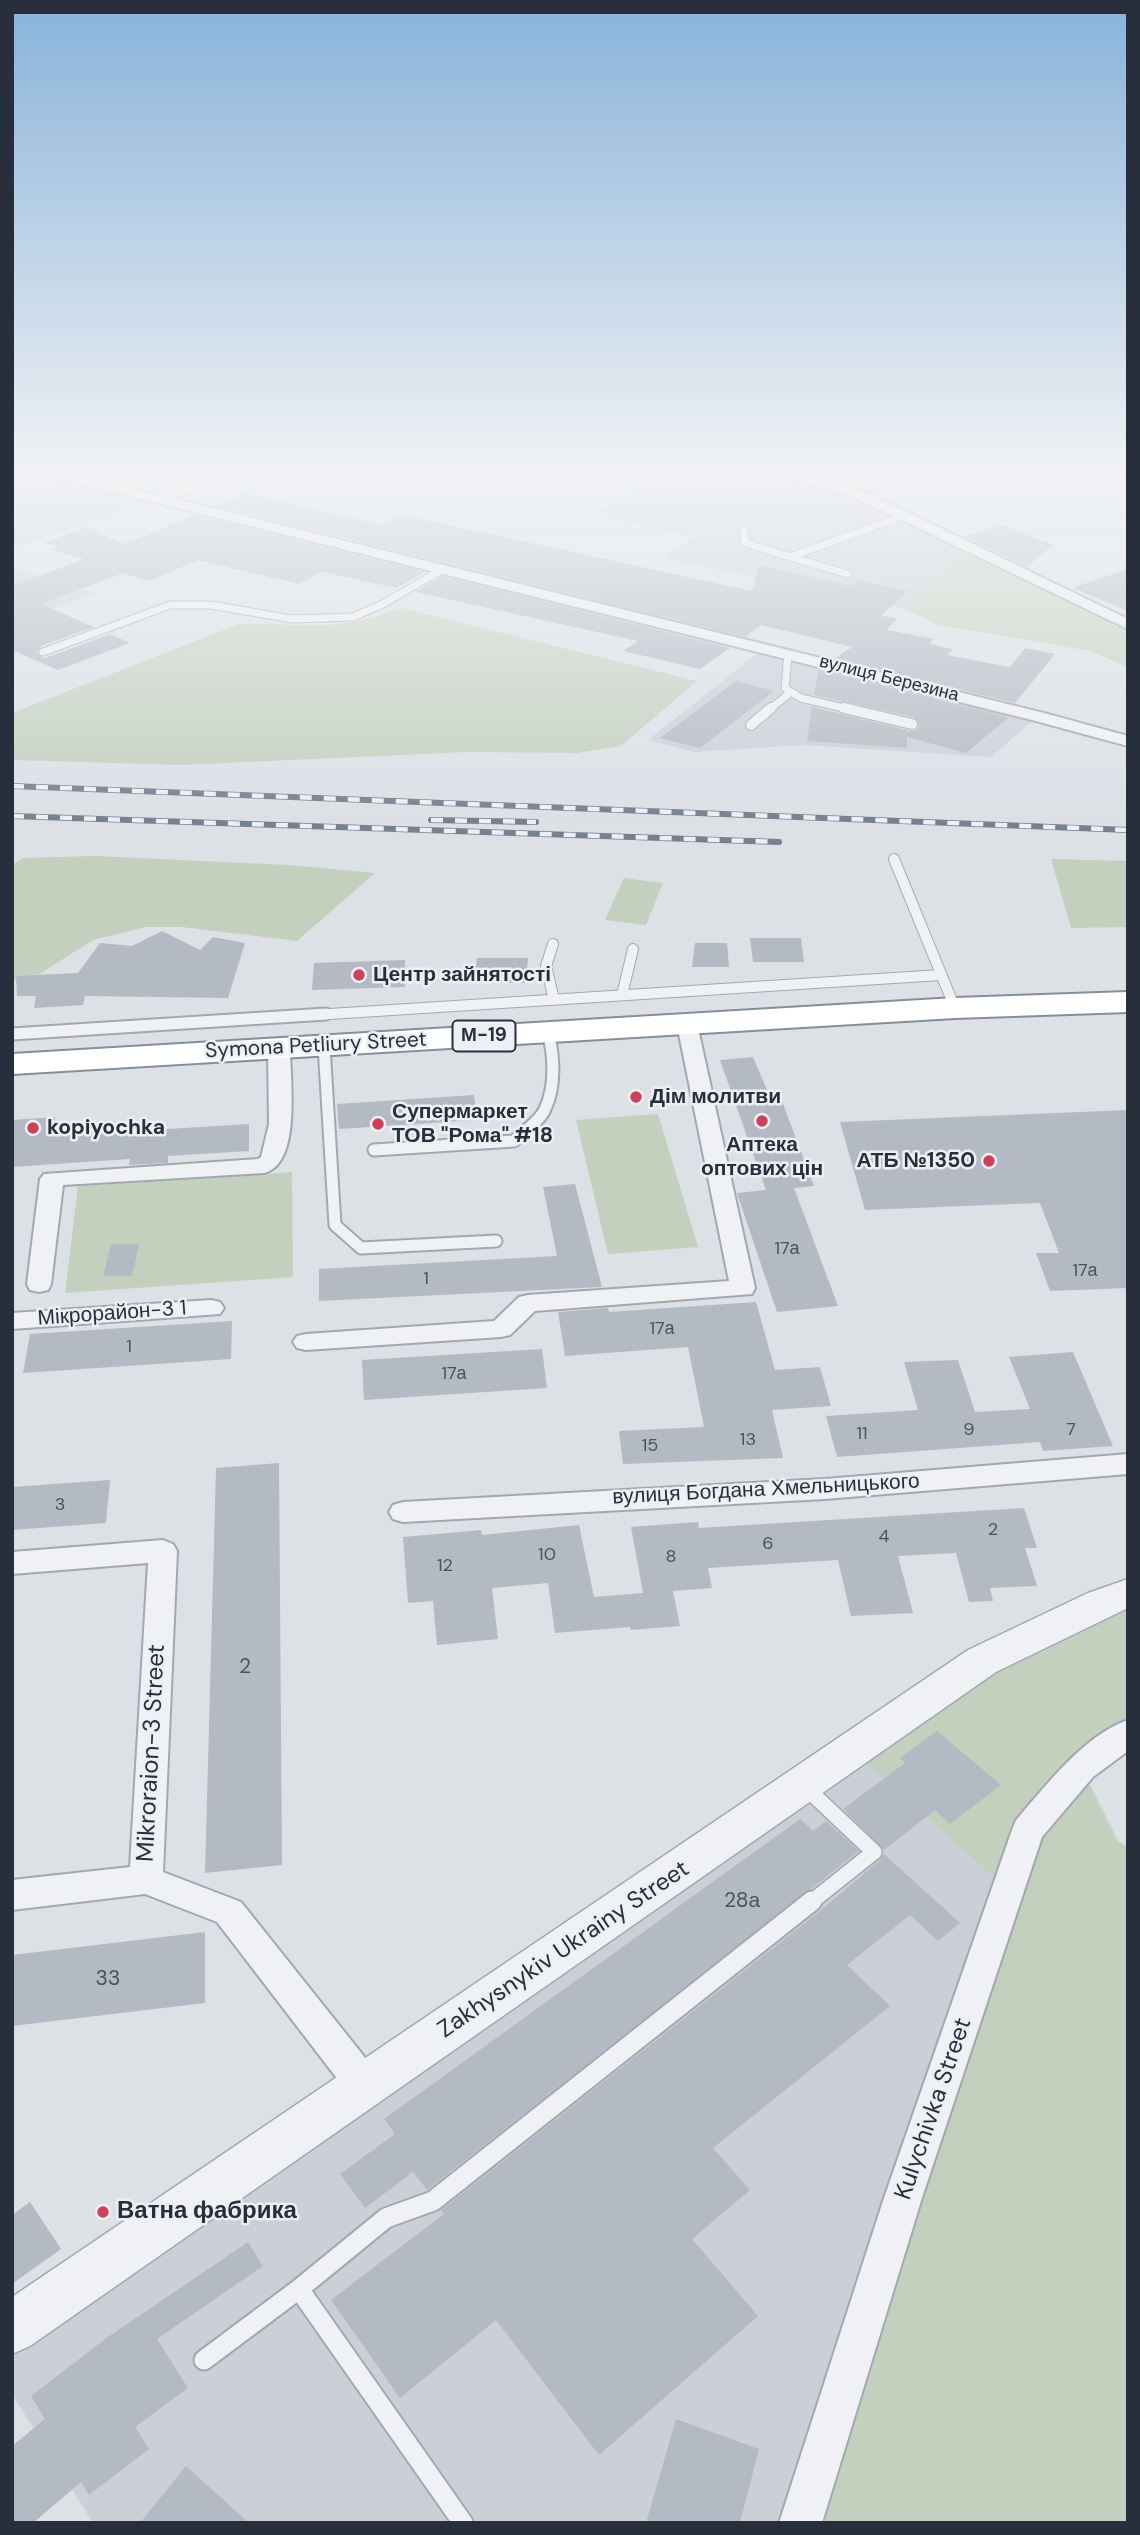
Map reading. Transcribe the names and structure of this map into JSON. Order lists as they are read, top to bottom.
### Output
{
  "streets": {
    "highway": ["М-19", "Symona Petliury Street"],
    "street": [
      "вулиця Березина",
      "Мікрорайон-3 1",
      "вулиця Богдана Хмельницького",
      "Mikroraion-3 Street",
      "Zakhysnykiv Ukrainy Street",
      "Kulychivka Street"
    ]
  },
  "crossings": [
    ["М-19", "Symona Petliury Street"],
    ["Mikroraion-3 Street", "Zakhysnykiv Ukrainy Street"]
  ],
  "places": [
    "Центр зайнятості",
    "Дім молитви",
    "Аптека оптових цін",
    "Супермаркет ТОВ \"Рома\" #18",
    "kopiyochka",
    "АТБ №1350",
    "Ватна фабрика"
  ],
  "house_numbers": [
    "17а",
    "17а",
    "1",
    "17а",
    "1",
    "17а",
    "9",
    "7",
    "11",
    "13",
    "15",
    "3",
    "2",
    "4",
    "6",
    "10",
    "8",
    "12",
    "2",
    "28а",
    "33"
  ]
}
